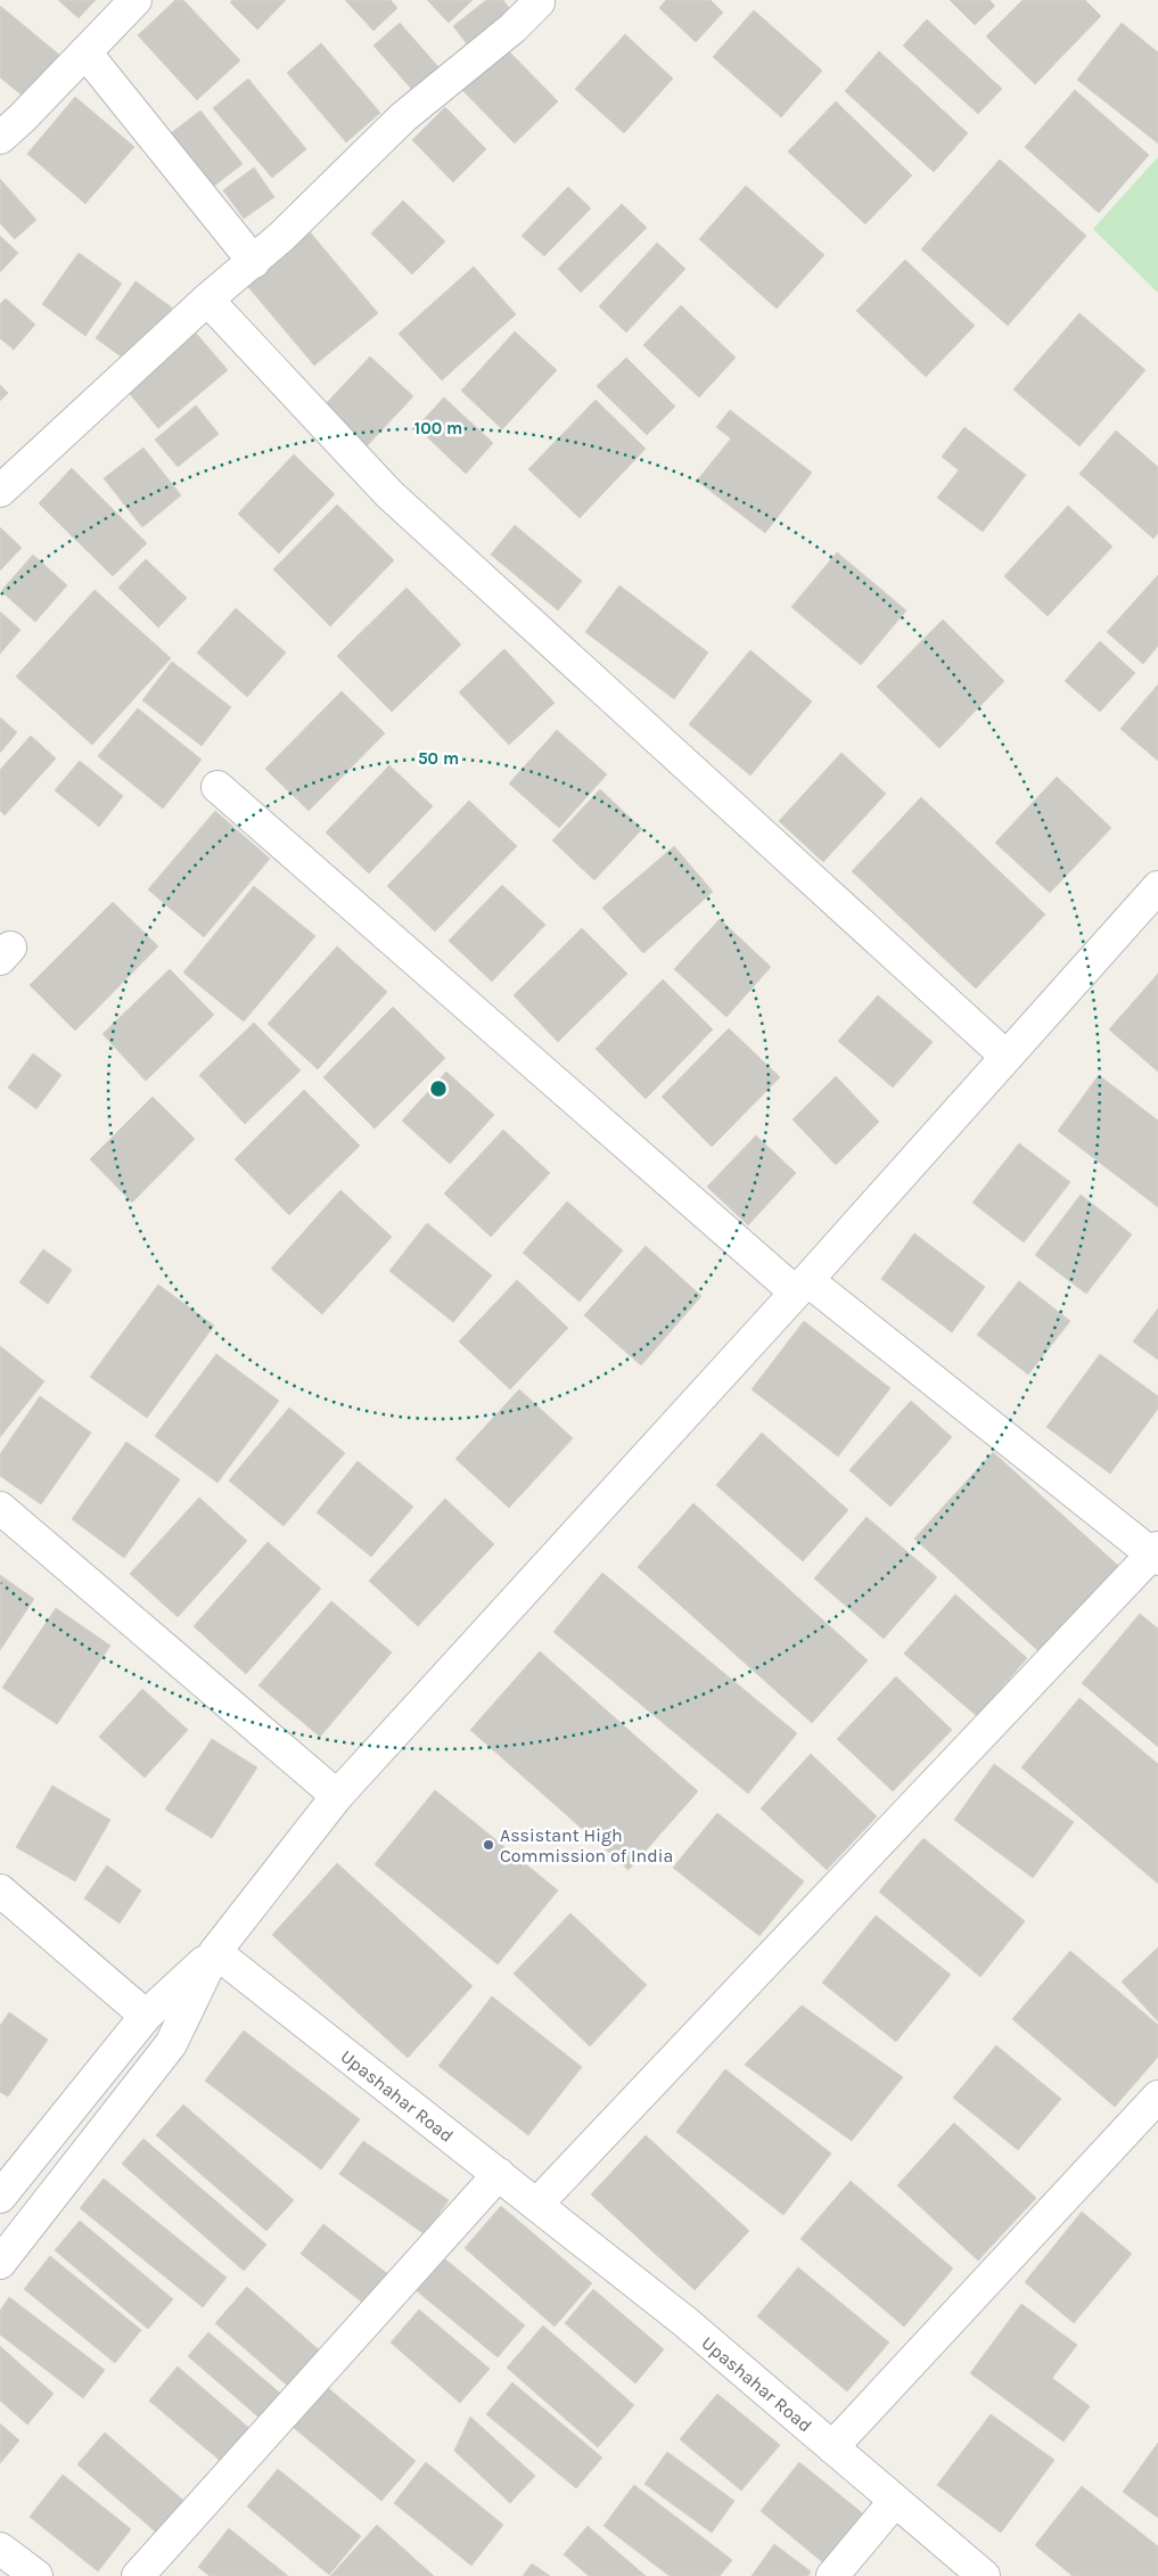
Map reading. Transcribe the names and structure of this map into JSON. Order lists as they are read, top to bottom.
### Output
{
  "streets": {
    "street": ["Upashahar Road"]
  },
  "places": ["Assistant High Commission of India"],
  "rings": ["100 m", "50 m"]
}
